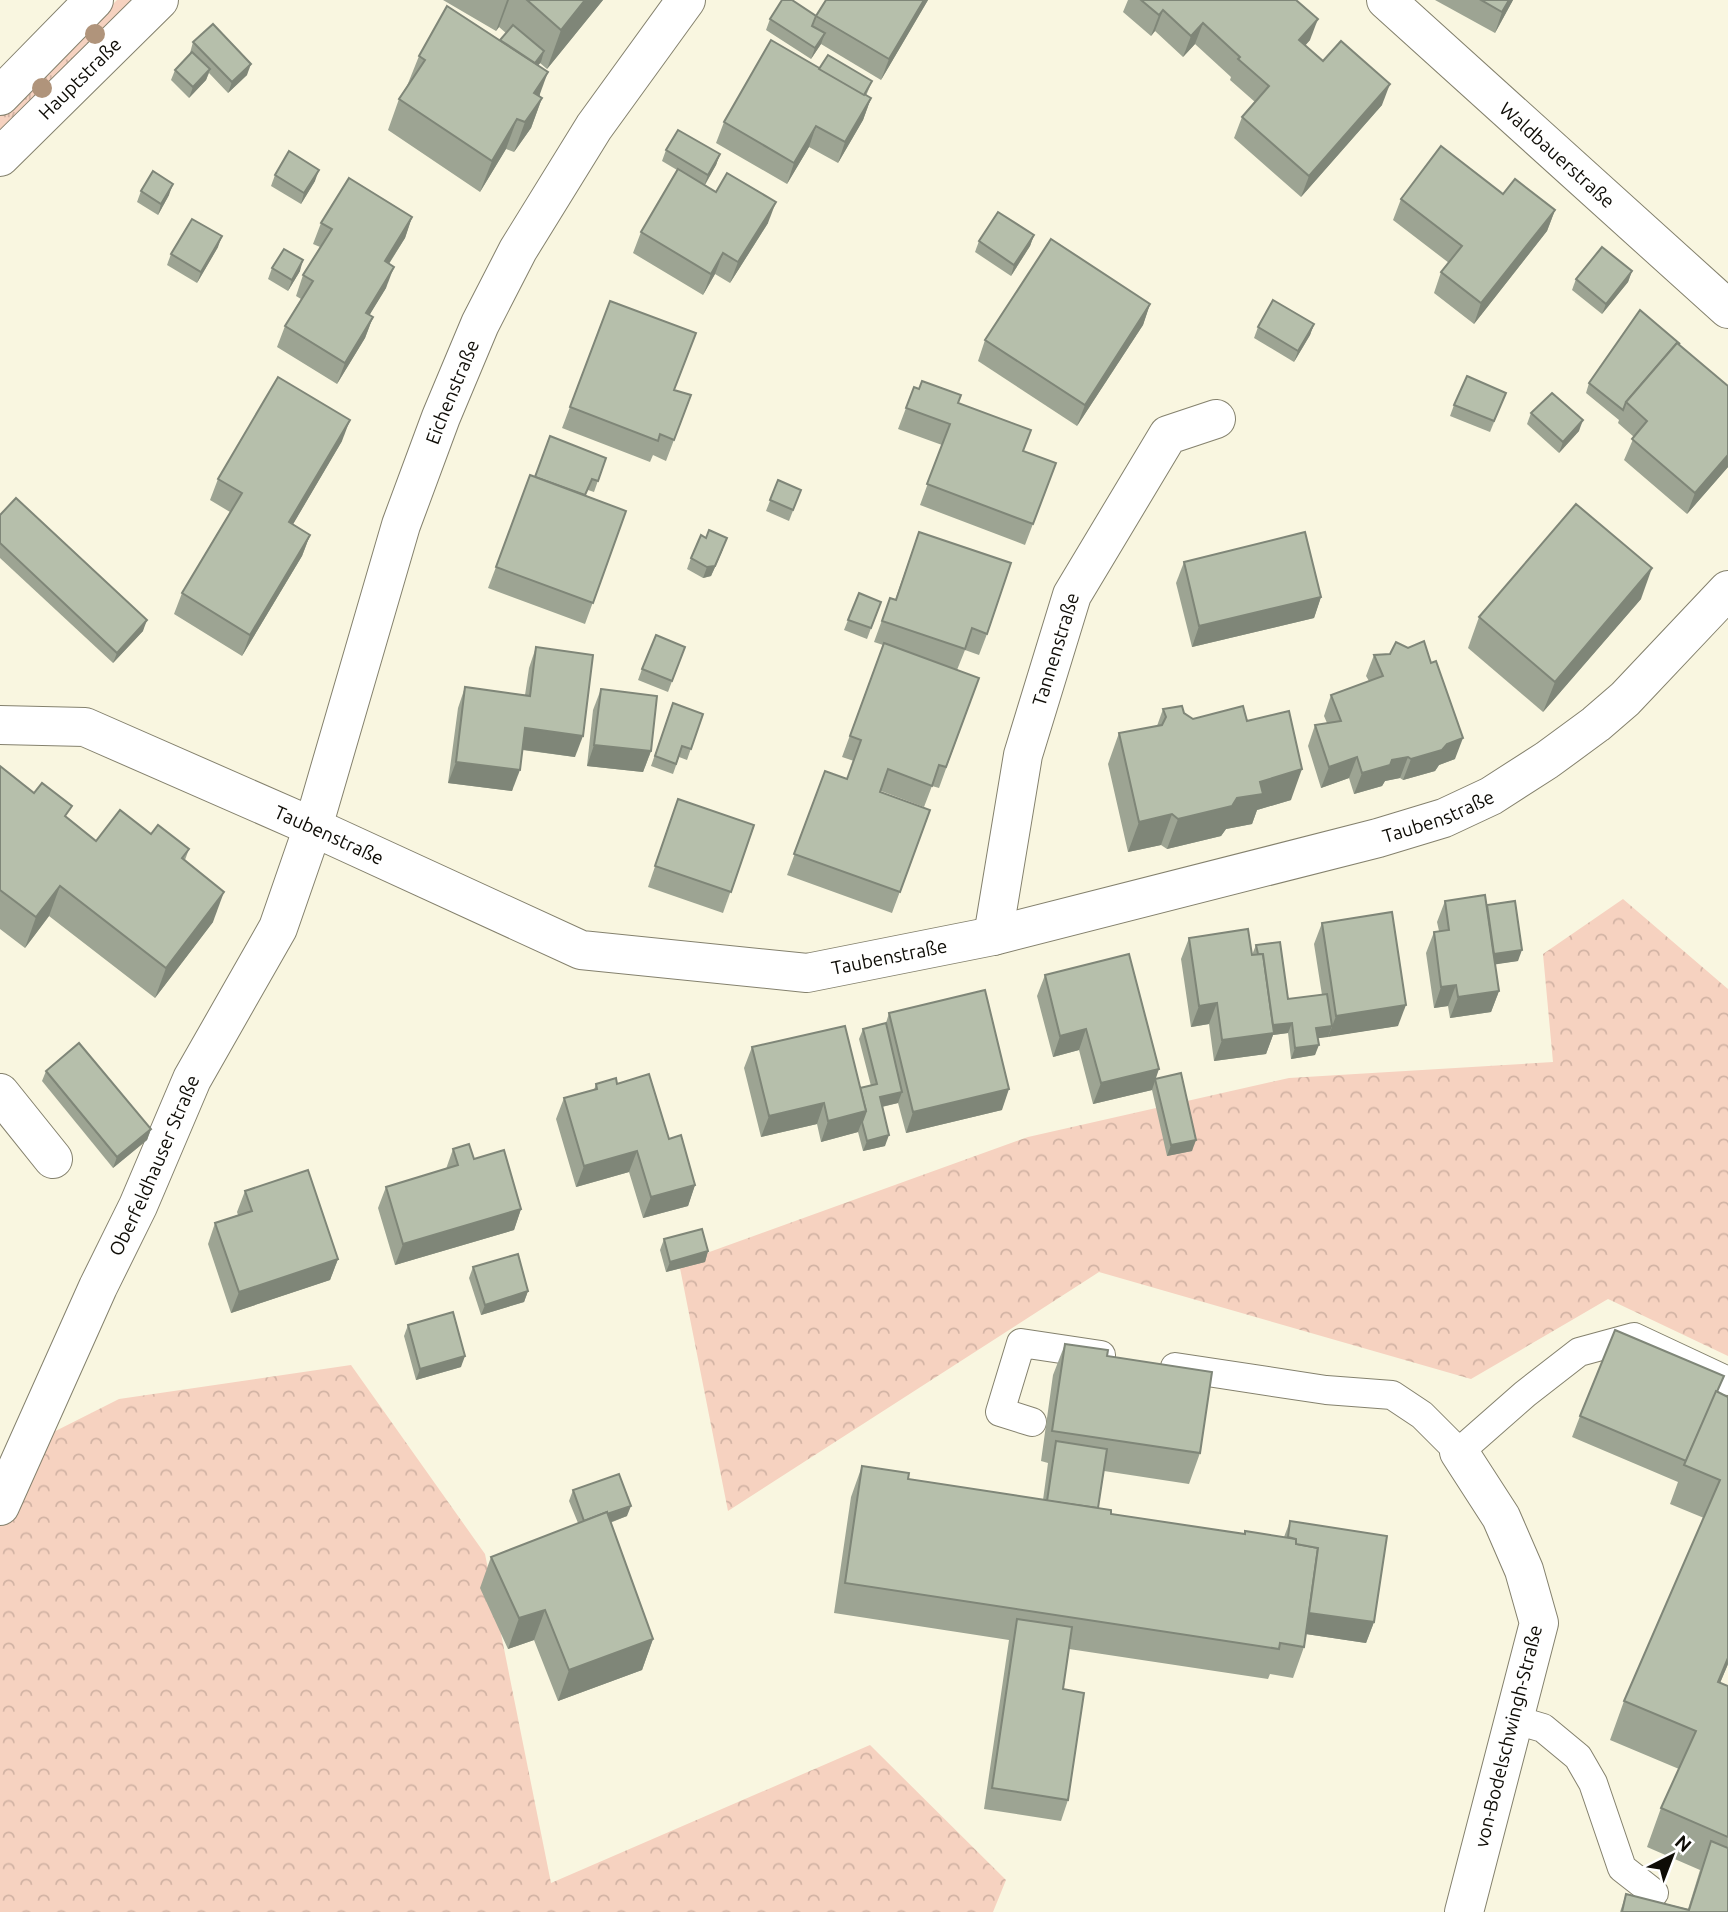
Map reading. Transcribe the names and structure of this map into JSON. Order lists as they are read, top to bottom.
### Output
{
  "streets": {
    "street": [
      "Hauptstraße",
      "Waldbauerstraße",
      "Eichenstraße",
      "Tannenstraße",
      "Taubenstraße",
      "Oberfeldhauser Straße",
      "von-Bodelschwingh-Straße"
    ]
  },
  "crossings": [
    ["Eichenstraße", "Taubenstraße"],
    ["Eichenstraße", "Oberfeldhauser Straße"],
    ["Tannenstraße", "Taubenstraße"],
    ["Taubenstraße", "Oberfeldhauser Straße"]
  ],
  "north": "top right"
}
